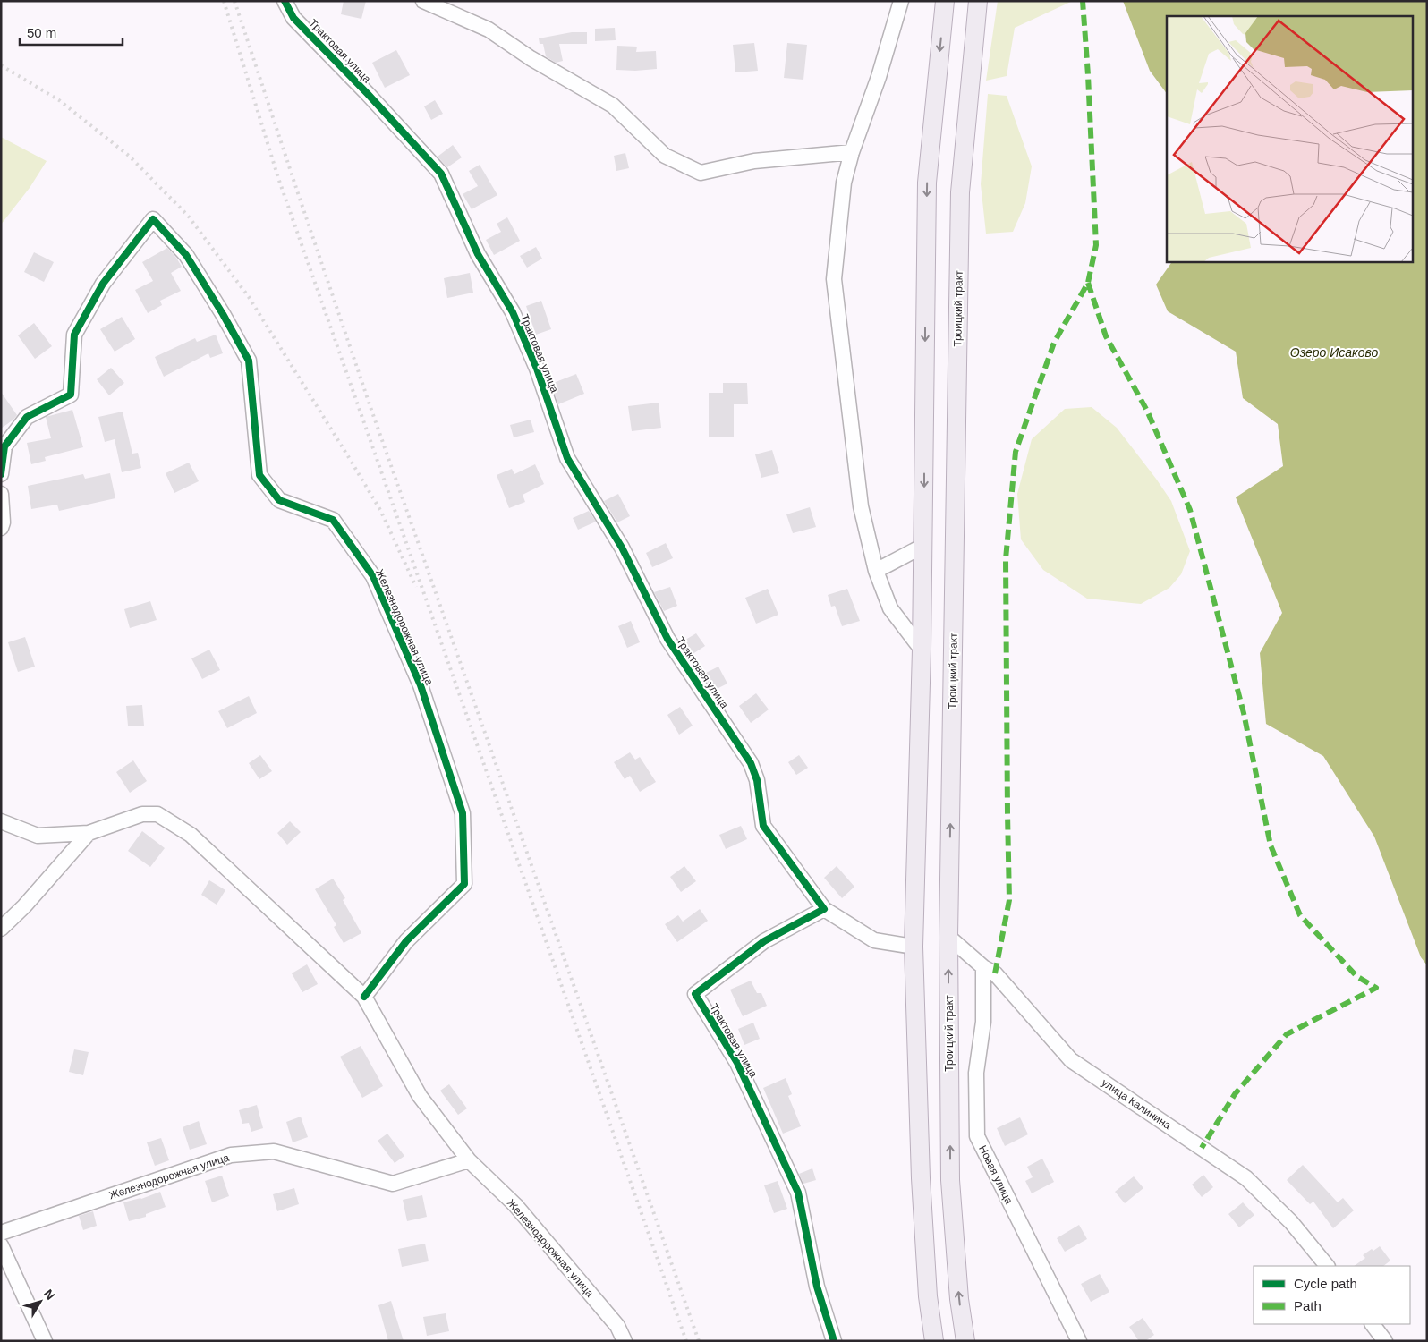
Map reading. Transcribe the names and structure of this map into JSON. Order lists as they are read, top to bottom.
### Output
{
  "streets": {
    "main road": ["Троицкий тракт"],
    "street": [
      "Трактовая улица",
      "Железнодорожная улица",
      "улица Калинина",
      "Новая улица"
    ]
  },
  "crossings": [
    ["Троицкий тракт", "улица Калинина"],
    ["улица Калинина", "Новая улица"]
  ],
  "water": ["Озеро Исаково"],
  "legend": ["Cycle path", "Path"],
  "scale_bar": "50 m",
  "north": "top right"
}
